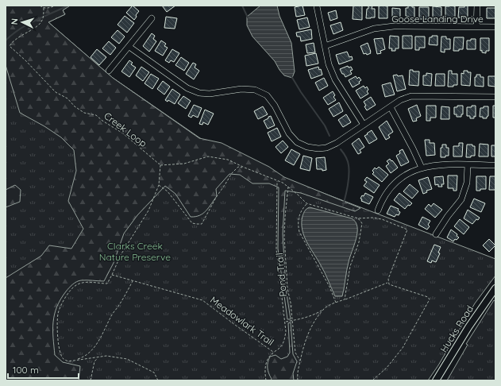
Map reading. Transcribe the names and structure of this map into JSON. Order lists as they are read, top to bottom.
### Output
{
  "streets": {
    "main road": ["Hucks Road"],
    "street": ["Goose Landing Drive"],
    "path": ["Creek Loop", "Pond Trail", "Meadowlark Trail"]
  },
  "crossings": [
    ["Pond Trail", "Meadowlark Trail"]
  ],
  "parks": ["Clarks Creek Nature Preserve"],
  "scale_bar": "100 m",
  "north": "left"
}
